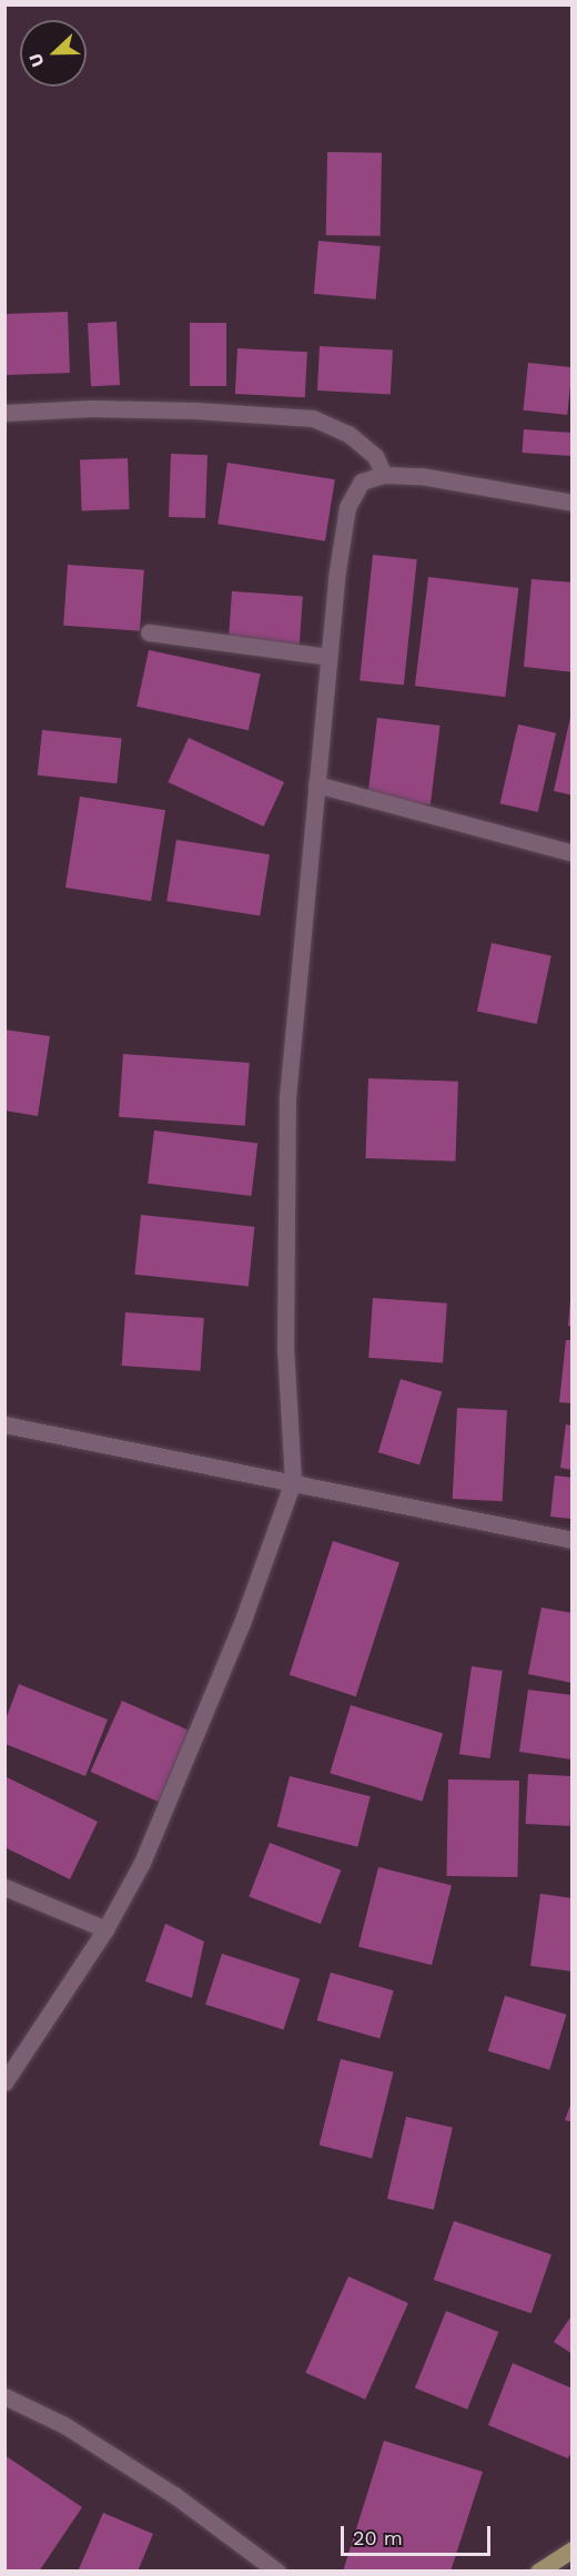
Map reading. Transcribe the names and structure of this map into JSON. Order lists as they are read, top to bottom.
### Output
{
  "scale_bar": "20 m",
  "north": "left"
}
